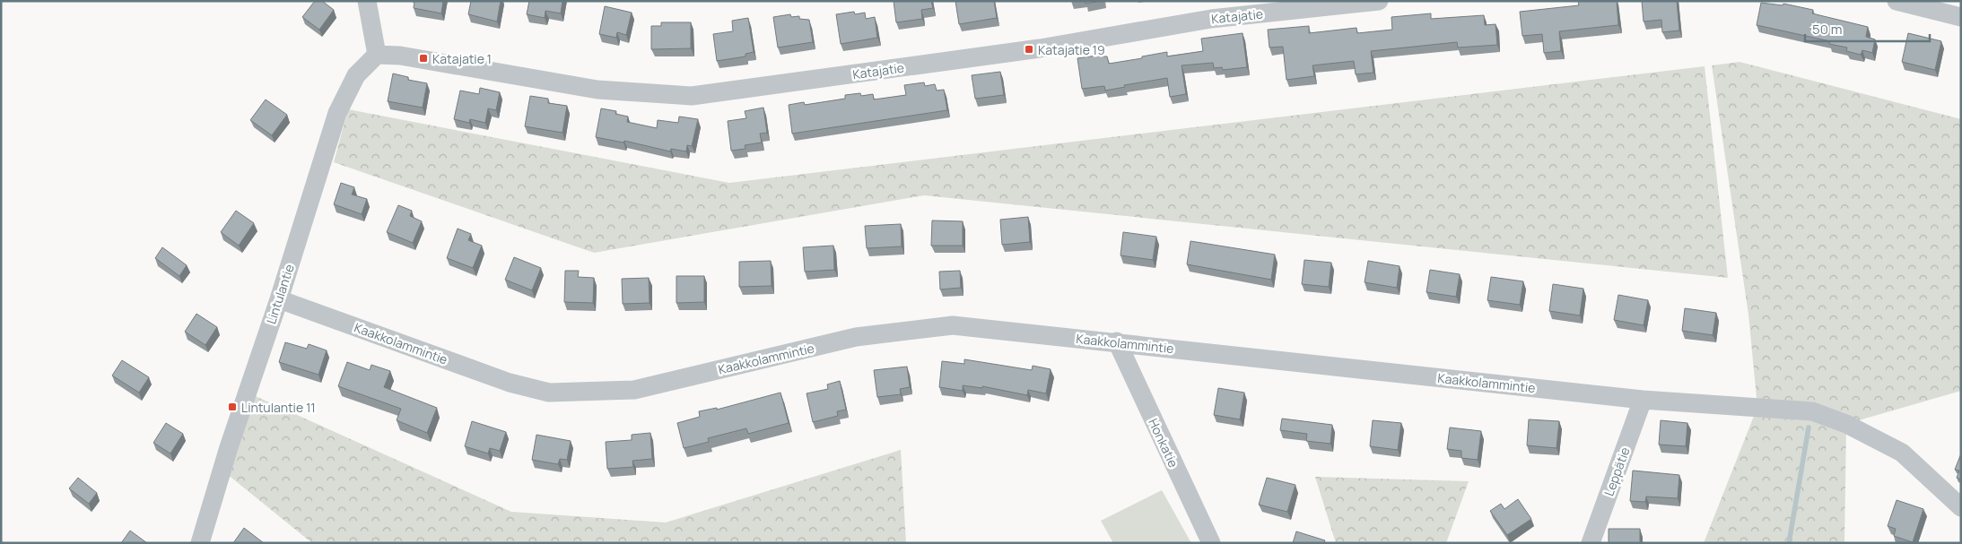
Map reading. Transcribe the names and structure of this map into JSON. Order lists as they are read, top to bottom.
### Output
{
  "streets": {
    "street": [
      "Katajatie",
      "Lintulantie",
      "Kaakkolammintie",
      "Honkatie",
      "Leppätie"
    ]
  },
  "crossings": [
    ["Katajatie", "Lintulantie"],
    ["Lintulantie", "Kaakkolammintie"],
    ["Kaakkolammintie", "Honkatie"],
    ["Kaakkolammintie", "Leppätie"]
  ],
  "places": {
    "transit": ["Katajatie 19", "Katajatie 1", "Lintulantie 11"]
  },
  "scale_bar": "50 m"
}
